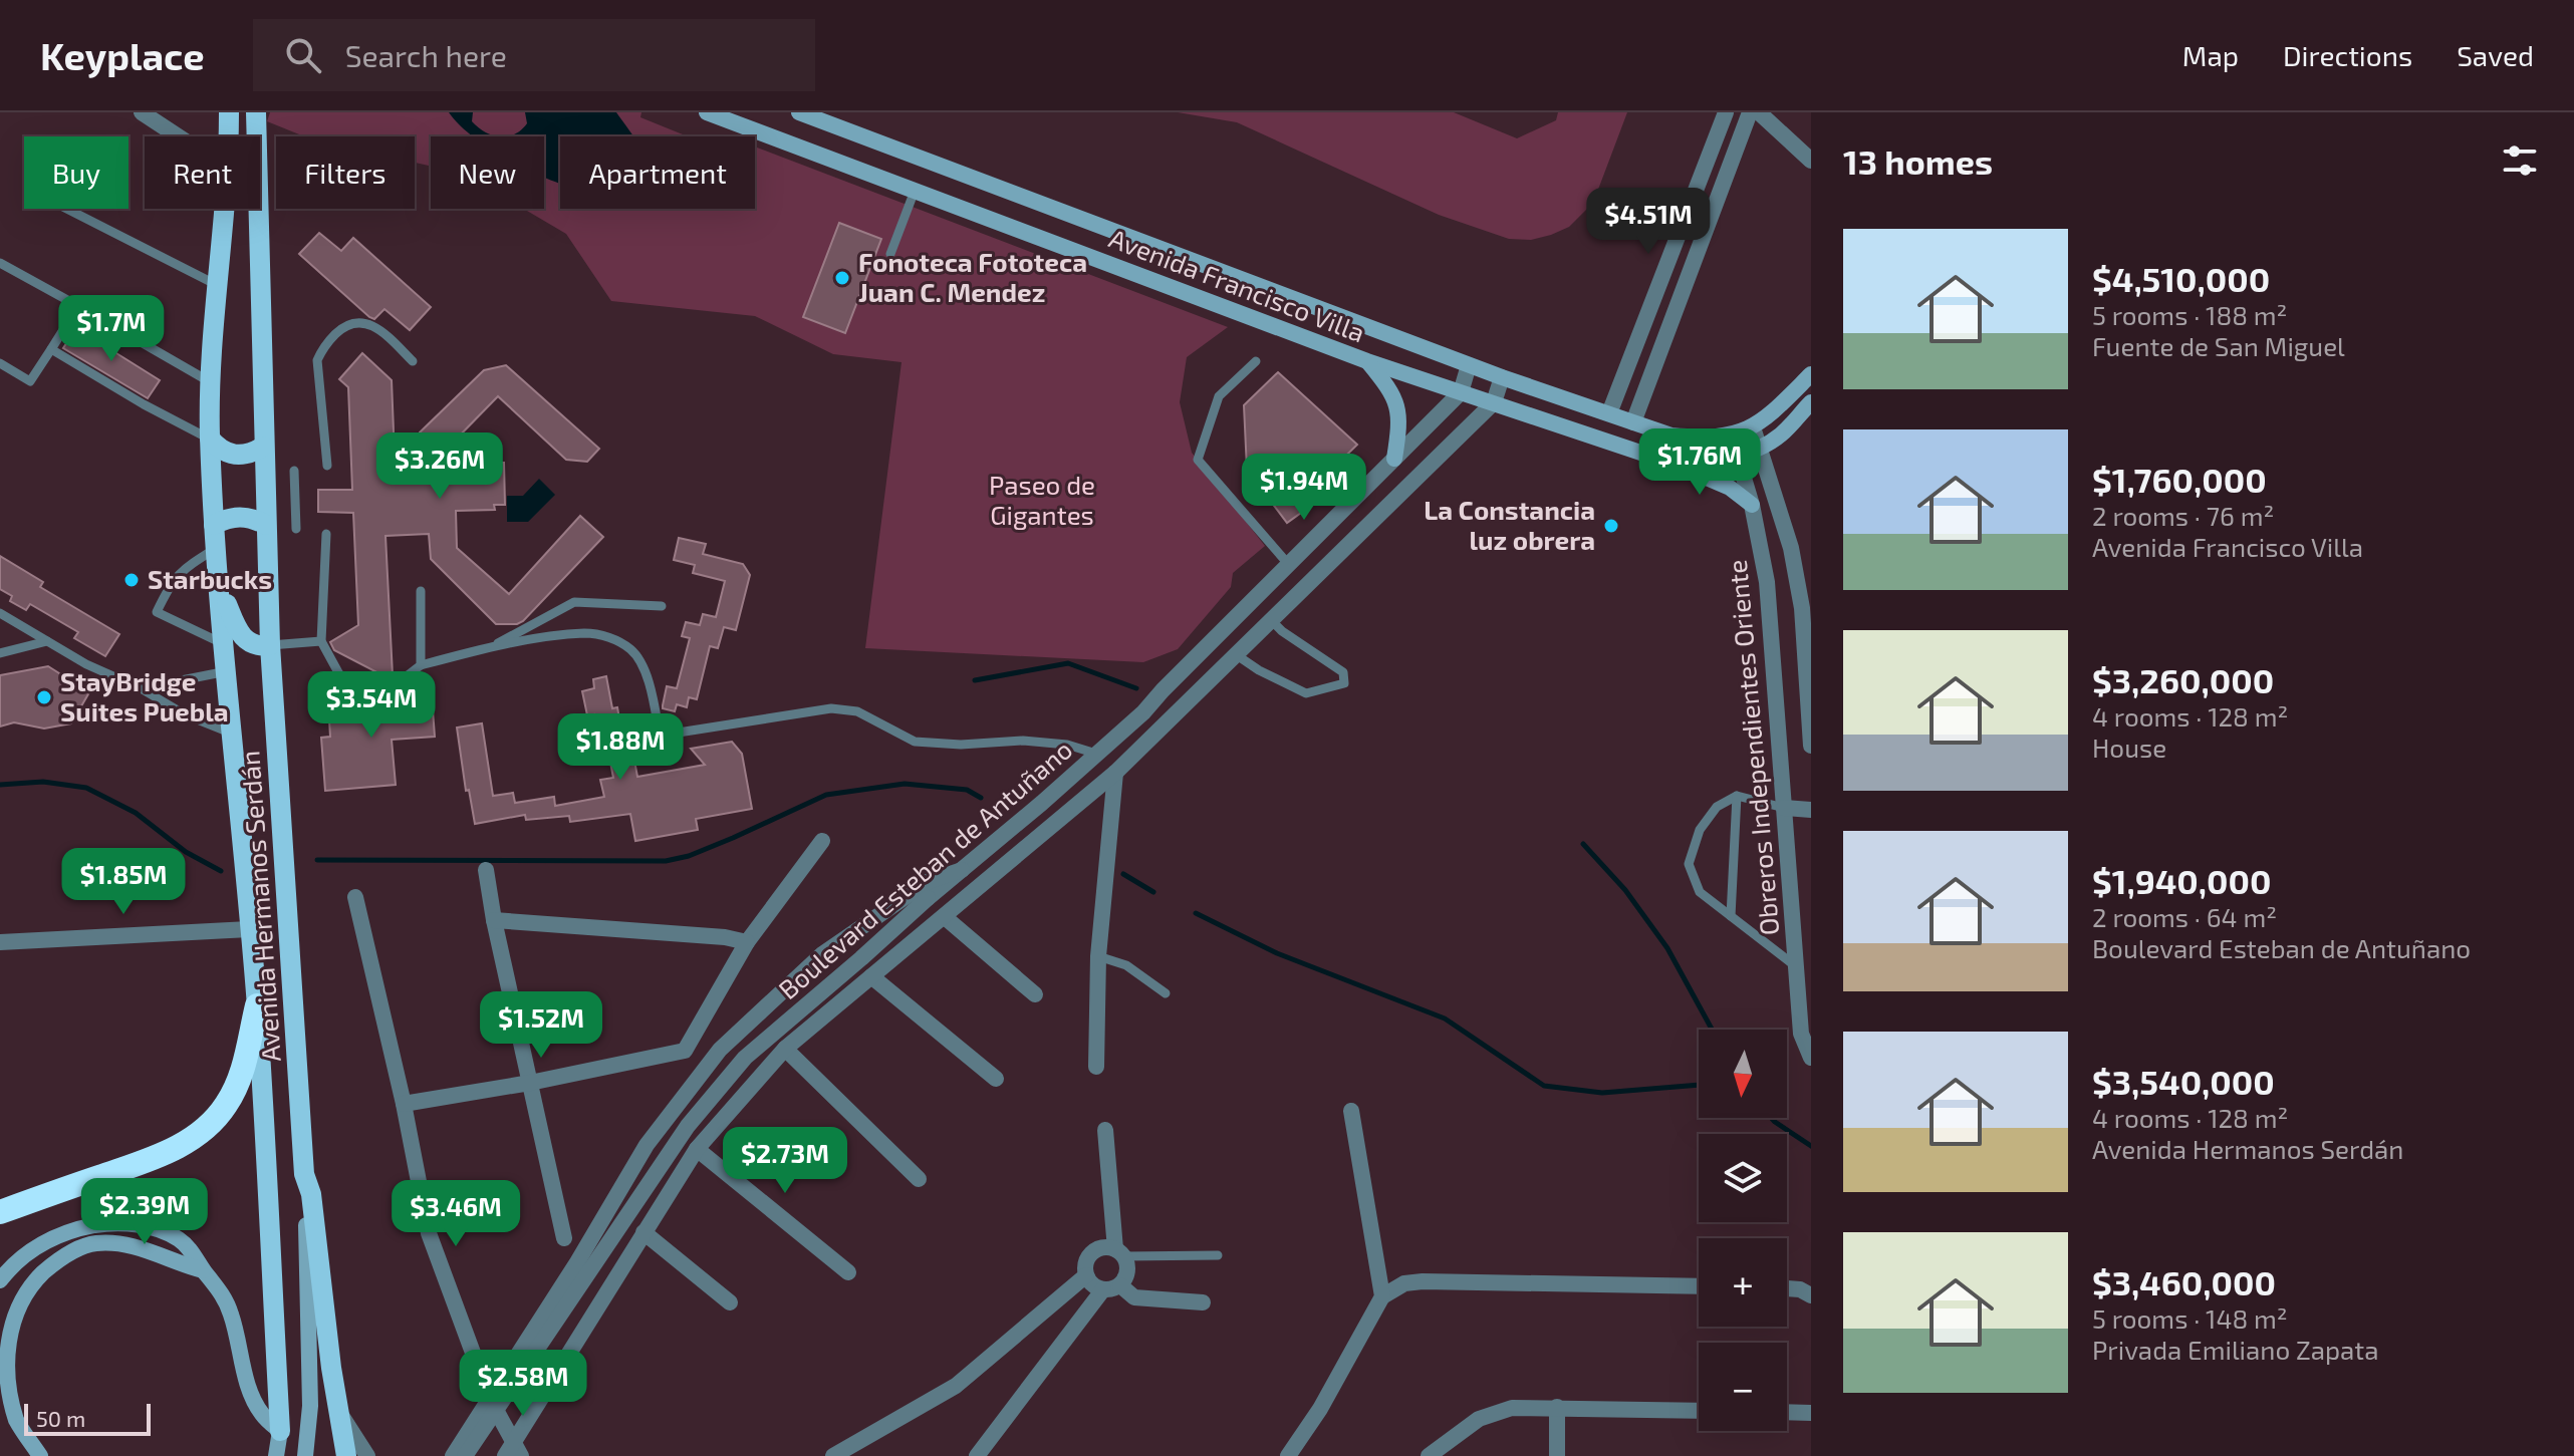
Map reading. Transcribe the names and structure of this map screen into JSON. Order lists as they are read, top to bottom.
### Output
{
  "streets": {
    "main road": ["Avenida Francisco Villa", "Avenida Hermanos Serdán"],
    "street": ["Obreros Independientes Oriente", "Boulevard Esteban de Antuñano"]
  },
  "crossings": [
    ["Avenida Francisco Villa", "Obreros Independientes Oriente"],
    ["Avenida Francisco Villa", "Boulevard Esteban de Antuñano"]
  ],
  "parks": ["Paseo de Gigantes"],
  "places": [
    "Fonoteca Fototeca Juan C. Mendez",
    "La Constancia luz obrera",
    "Starbucks",
    "StayBridge Suites Puebla"
  ],
  "scale_bar": "50 m",
  "north": "bottom",
  "page": {
    "header": "Keyplace",
    "search": "Search here",
    "nav": ["Map", "Directions", "Saved"],
    "heading": "13 homes",
    "chip": [
      "Buy",
      "Rent",
      "Filters",
      "New",
      "Apartment"
    ],
    "price": [
      "$4.51M",
      "$1.7M",
      "$1.76M",
      "$3.26M",
      "$1.94M",
      "$3.54M",
      "$1.88M",
      "$1.85M",
      "$1.52M",
      "$2.73M",
      "$2.39M",
      "$3.46M",
      "$2.58M"
    ],
    "list": [
      {
        "name": "$4,510,000",
        "note": "5 rooms · 188 m² · Fuente de San Miguel"
      },
      {
        "name": "$1,760,000",
        "note": "2 rooms · 76 m² · Avenida Francisco Villa"
      },
      {
        "name": "$3,260,000",
        "note": "4 rooms · 128 m² · House"
      },
      {
        "name": "$1,940,000",
        "note": "2 rooms · 64 m² · Boulevard Esteban de Antuñano"
      },
      {
        "name": "$3,540,000",
        "note": "4 rooms · 128 m² · Avenida Hermanos Serdán"
      },
      {
        "name": "$3,460,000",
        "note": "5 rooms · 148 m² · Privada Emiliano Zapata"
      }
    ],
    "map_buttons": ["+", "−"],
    "scale": "50 m"
  }
}
